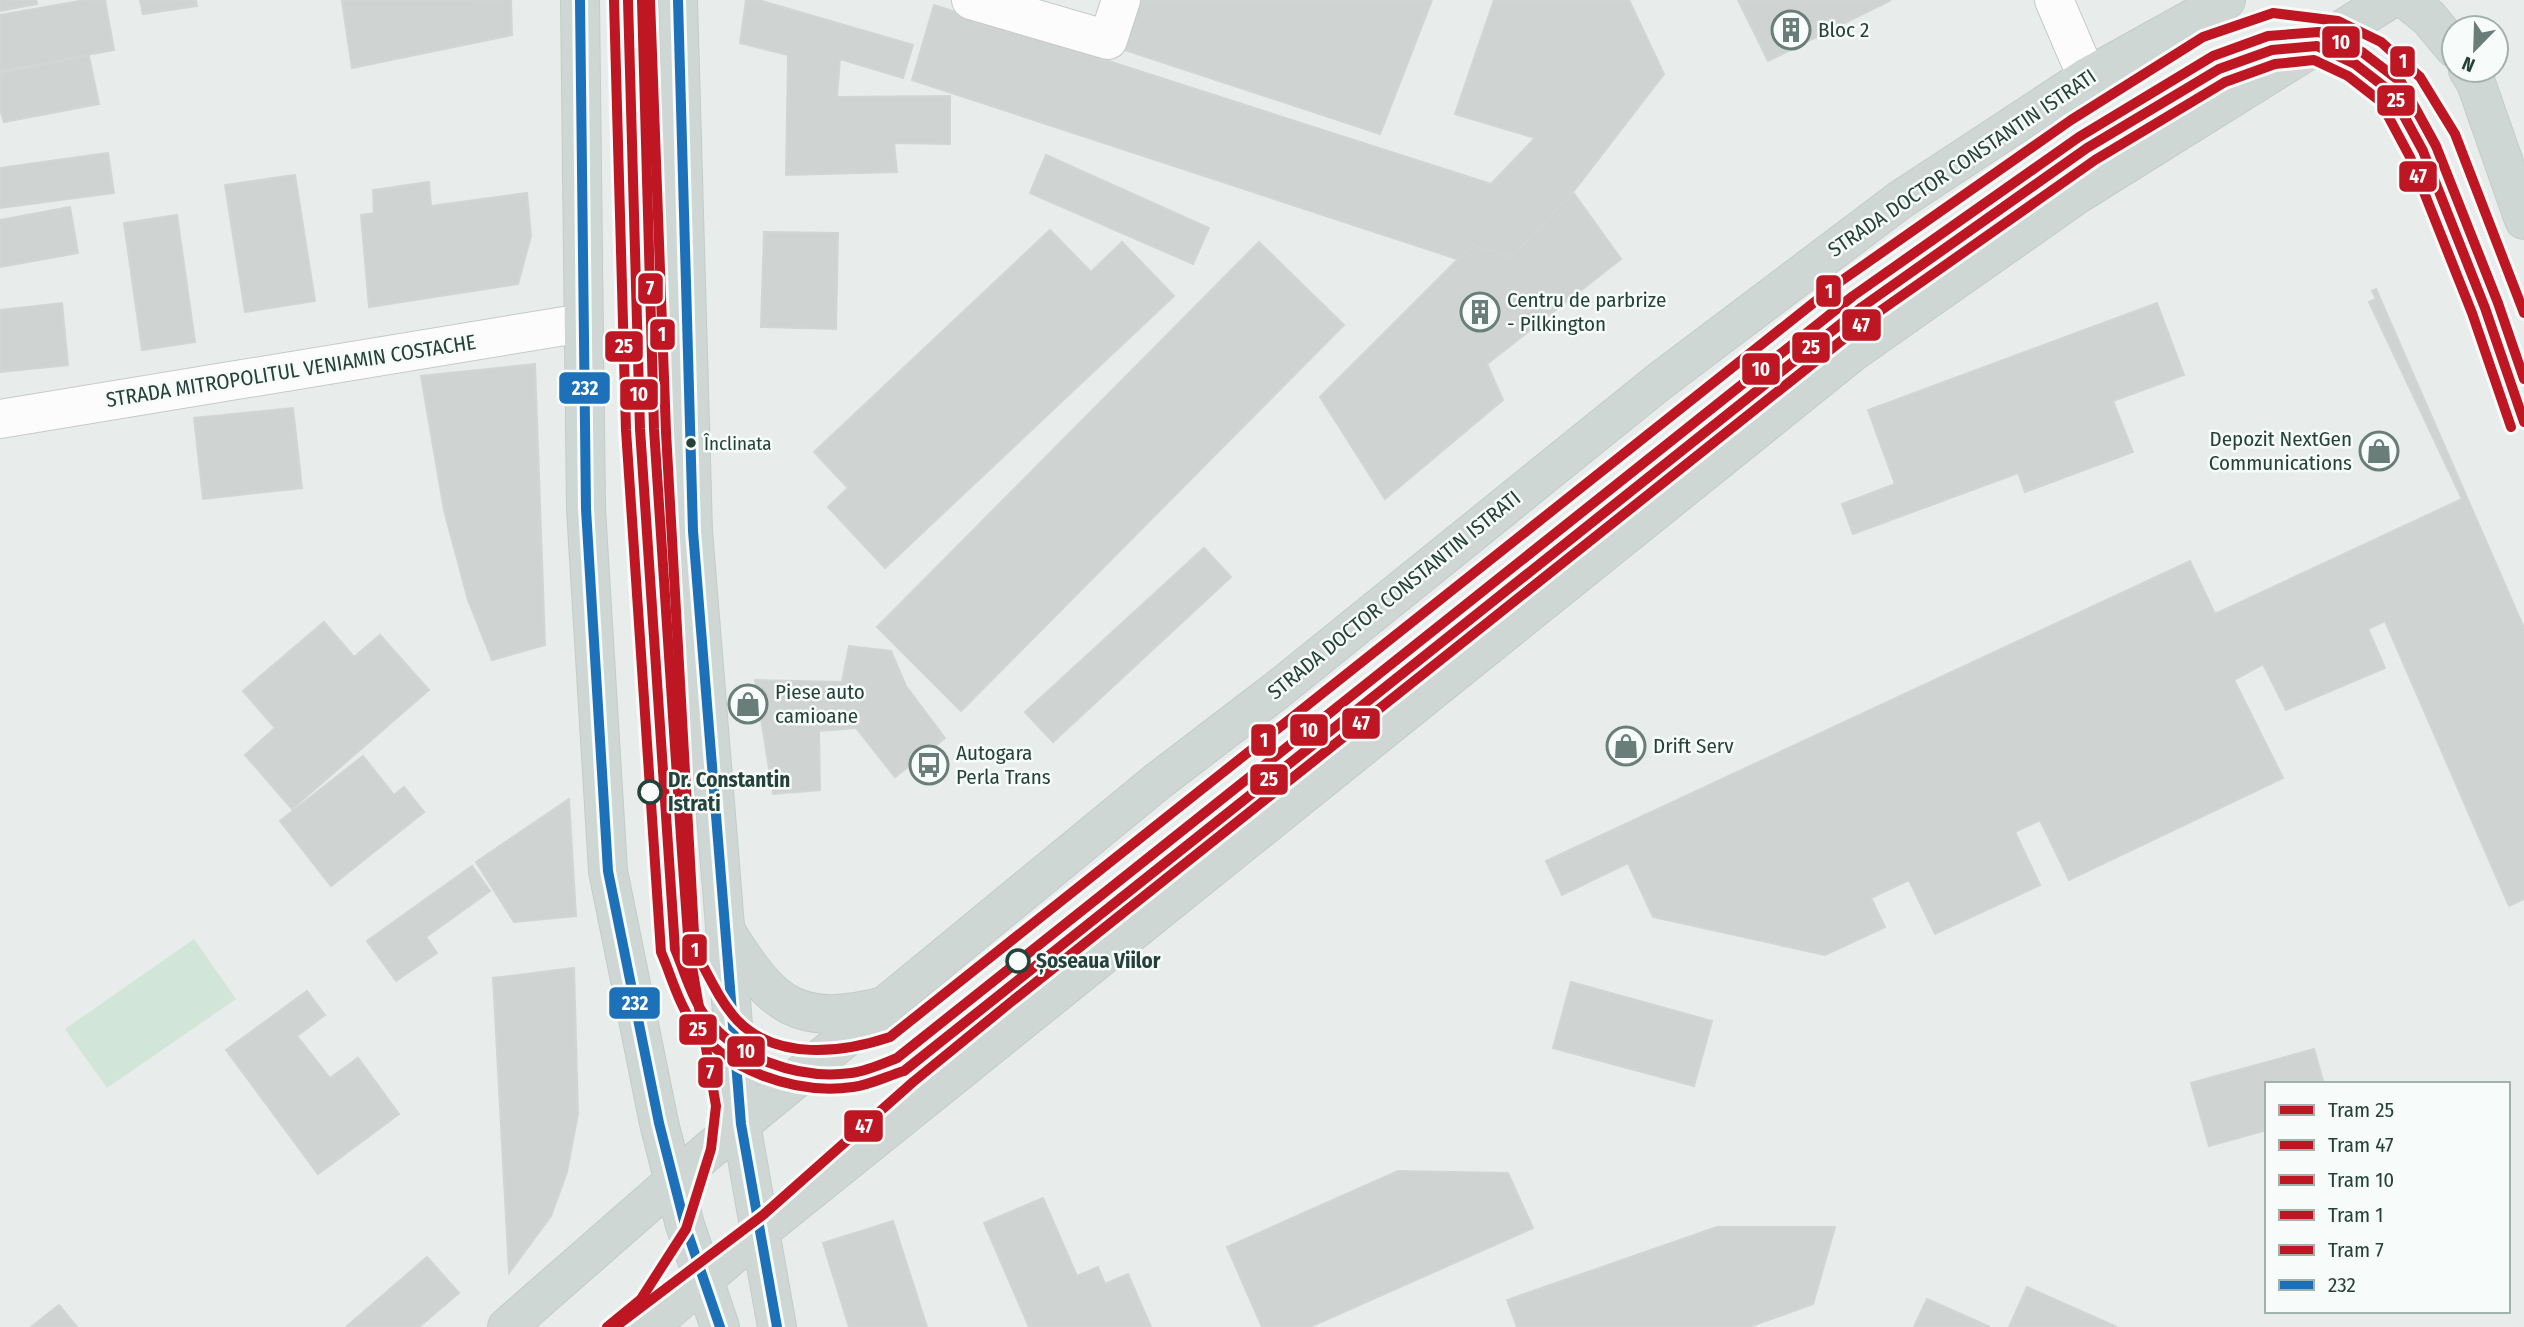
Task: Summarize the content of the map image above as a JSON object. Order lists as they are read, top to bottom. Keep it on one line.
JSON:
{"streets":{"main road":["STRADA DOCTOR CONSTANTIN ISTRATI"],"street":["STRADA MITROPOLITUL VENIAMIN COSTACHE"]},"places":{"building":["Bloc 2","Centru de parbrize - Pilkington"],"other":["Înclinata","Dr. Constantin Istrati","Șoseaua Viilor"],"shop":["Depozit NextGen Communications","Piese auto camioane","Drift Serv"],"bus stop":["Autogara Perla Trans"]},"lines":["tram line 25","tram line 10","tram line 1","tram line 7","transit line 232","tram line 47"],"legend":["Tram 25","Tram 47","Tram 10","Tram 1","Tram 7","232"],"north":"bottom left"}
